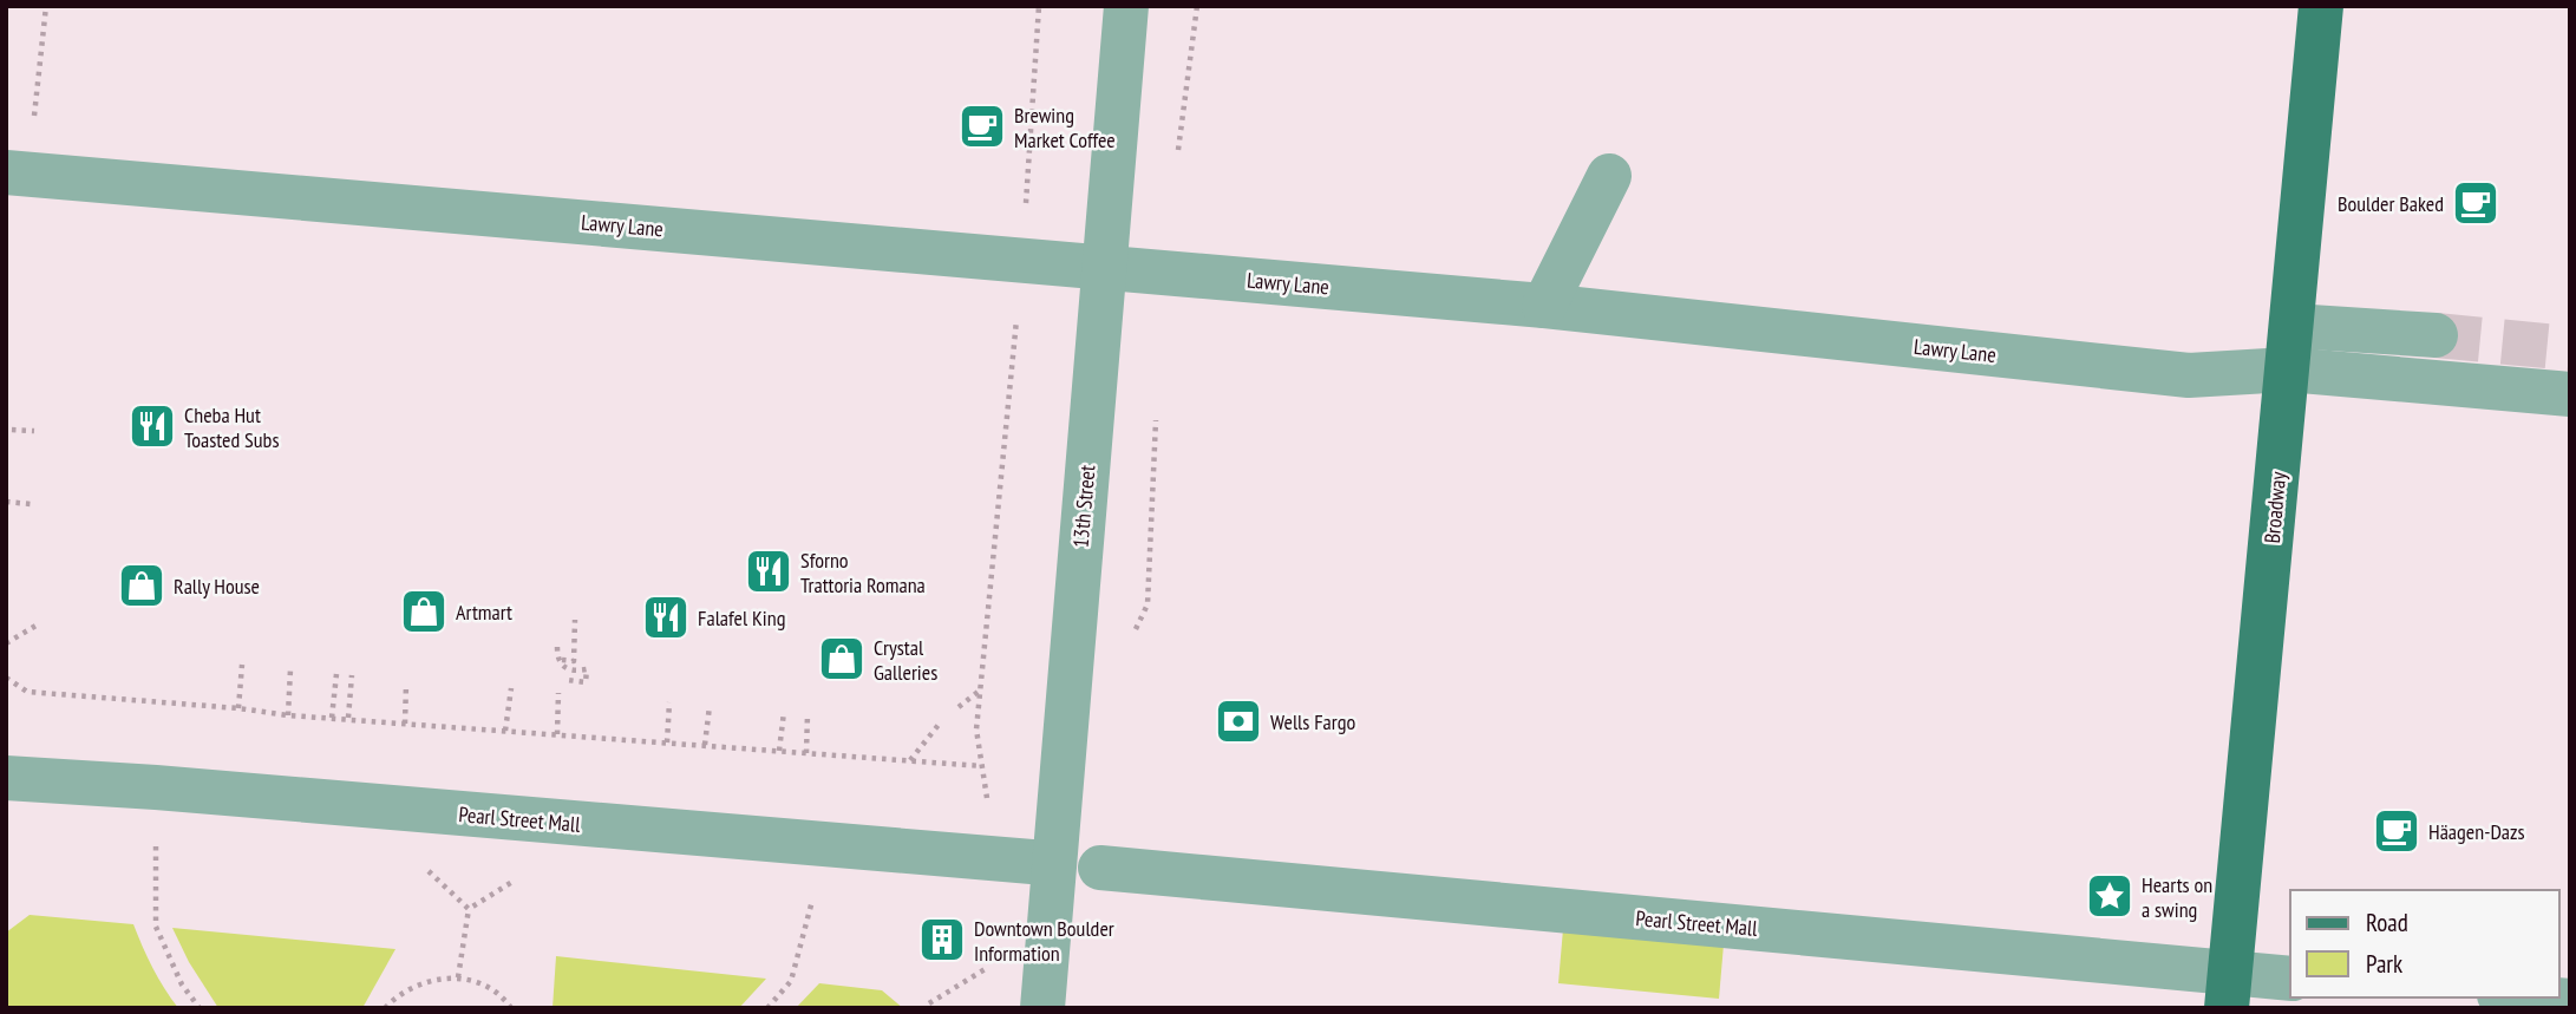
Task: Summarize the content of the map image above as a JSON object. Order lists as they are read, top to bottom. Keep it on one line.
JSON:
{"streets":{"main road":["Broadway"],"street":["Lawry Lane","13th Street","Pearl Street Mall"]},"crossings":[["Lawry Lane","13th Street"],["Lawry Lane","Broadway"],["Broadway","Pearl Street Mall"]],"places":{"cafe":["Brewing Market Coffee","Boulder Baked","Häagen-Dazs"],"restaurant":["Cheba Hut Toasted Subs","Sforno Trattoria Romana","Falafel King"],"shop":["Rally House","Artmart","Crystal Galleries"],"bank":["Wells Fargo"],"place":["Hearts on a swing"],"building":["Downtown Boulder Information"]},"legend":["Road","Park"]}
